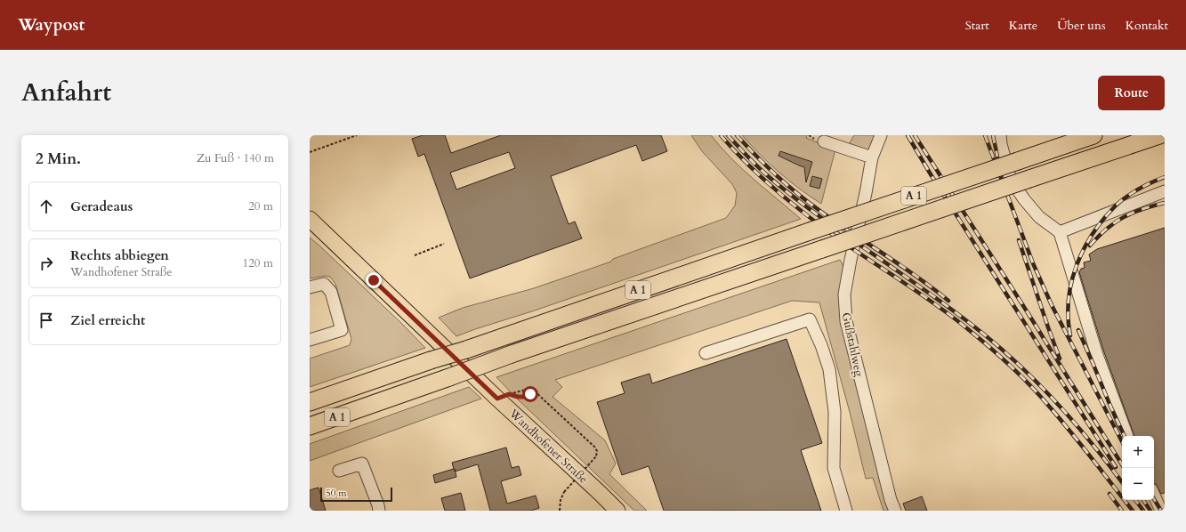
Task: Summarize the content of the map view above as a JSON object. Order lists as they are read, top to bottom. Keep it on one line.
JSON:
{"streets":{"highway":["A 1"],"main road":["Wandhofener Straße"],"street":["Gußstahlweg"]},"scale_bar":"50 m","page":{"header":"Waypost","nav":["Start","Karte","Über uns","Kontakt"],"title":"Anfahrt","buttons":"Route","heading":["2 Min.","Zu Fuß · 140 m"],"list":[["Geradeaus","20 m"],["Rechts abbiegen","Wandhofener Straße","120 m"],"Ziel erreicht"],"map_buttons":["+","−"],"scale":"50 m"}}
